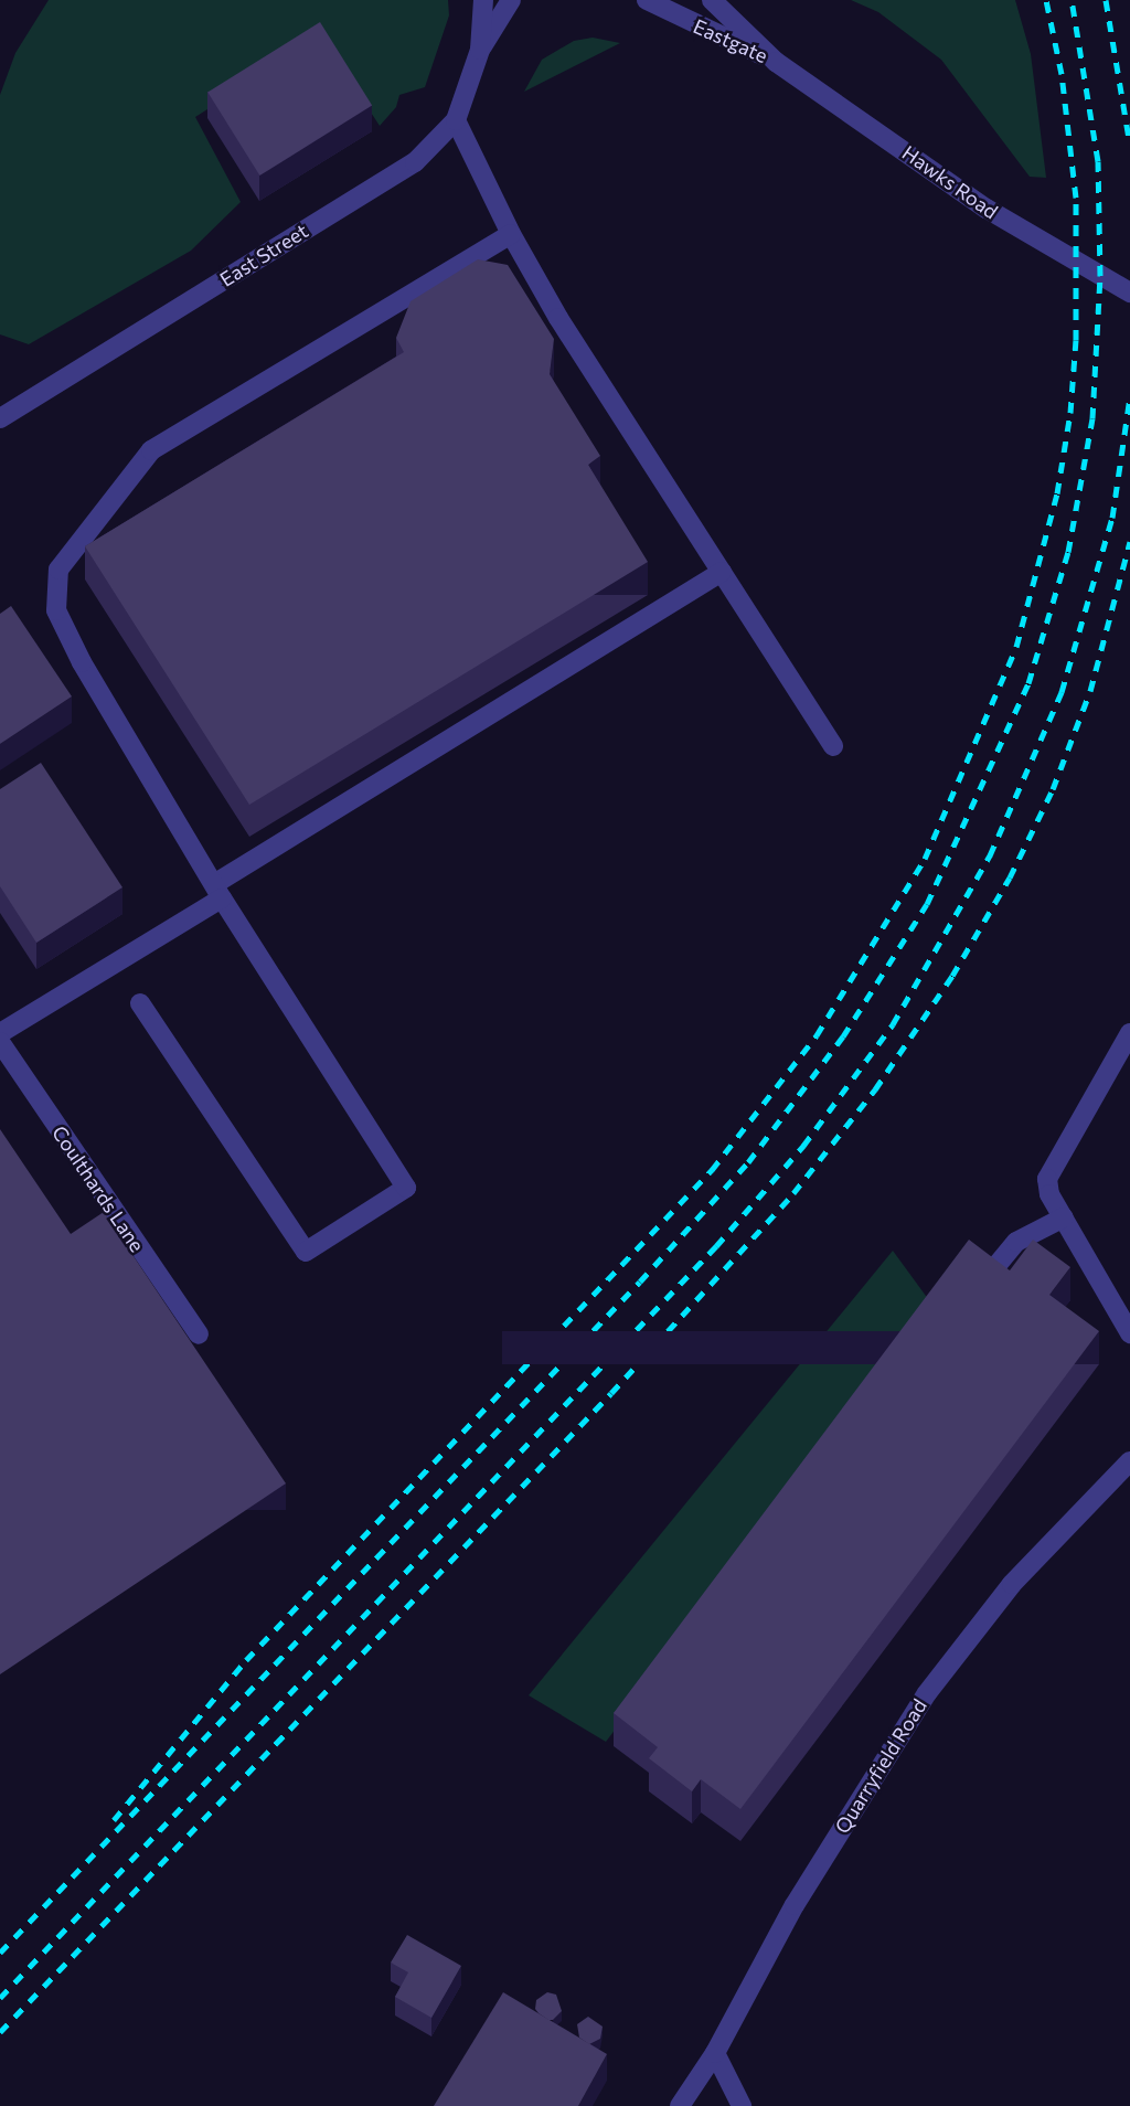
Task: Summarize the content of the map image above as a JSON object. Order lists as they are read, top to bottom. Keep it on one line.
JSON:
{"streets":{"street":["Eastgate","Hawks Road","East Street","Coulthards Lane","Quarryfield Road"]},"crossings":[["Eastgate","Hawks Road"]]}
